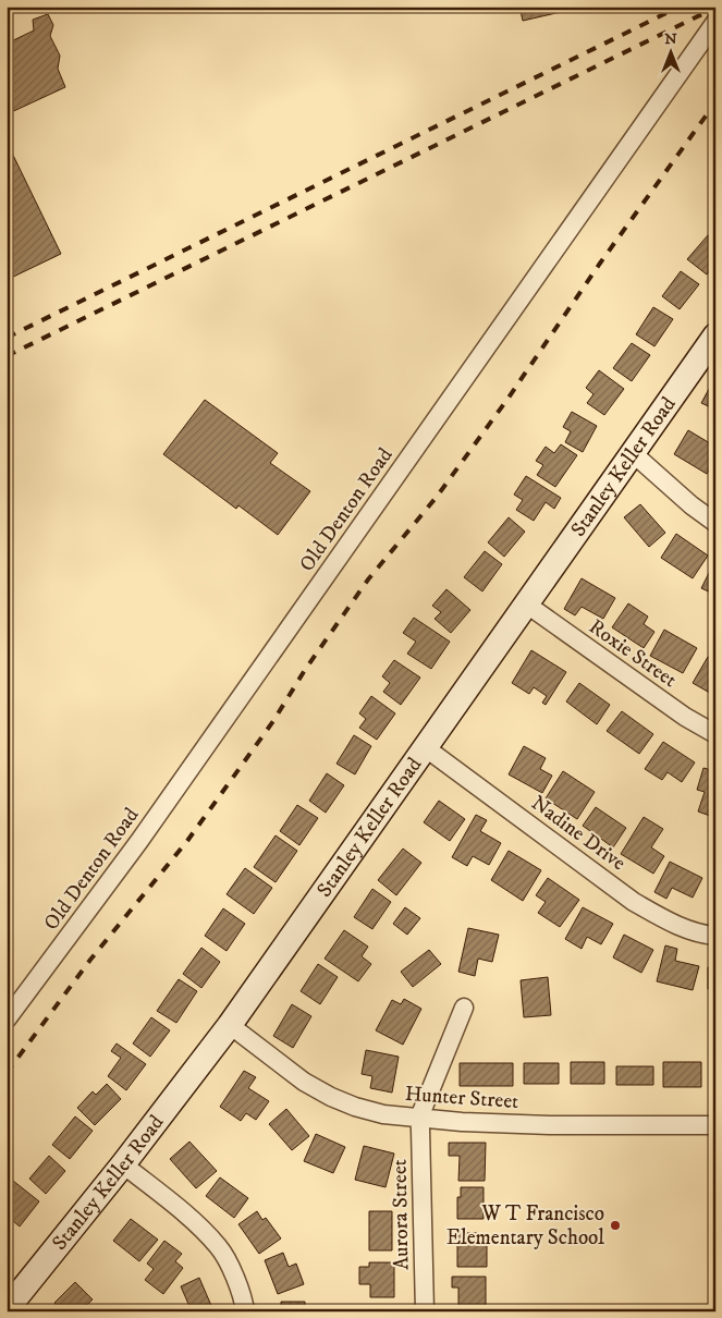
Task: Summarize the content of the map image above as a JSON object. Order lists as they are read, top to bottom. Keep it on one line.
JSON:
{"streets":{"street":["Stanley Keller Road","Old Denton Road","Roxie Street","Nadine Drive","Hunter Street","Aurora Street"]},"crossings":[["Stanley Keller Road","Roxie Street"],["Stanley Keller Road","Nadine Drive"],["Stanley Keller Road","Hunter Street"],["Hunter Street","Aurora Street"]],"places":["W T Francisco Elementary School"],"north":"top"}
